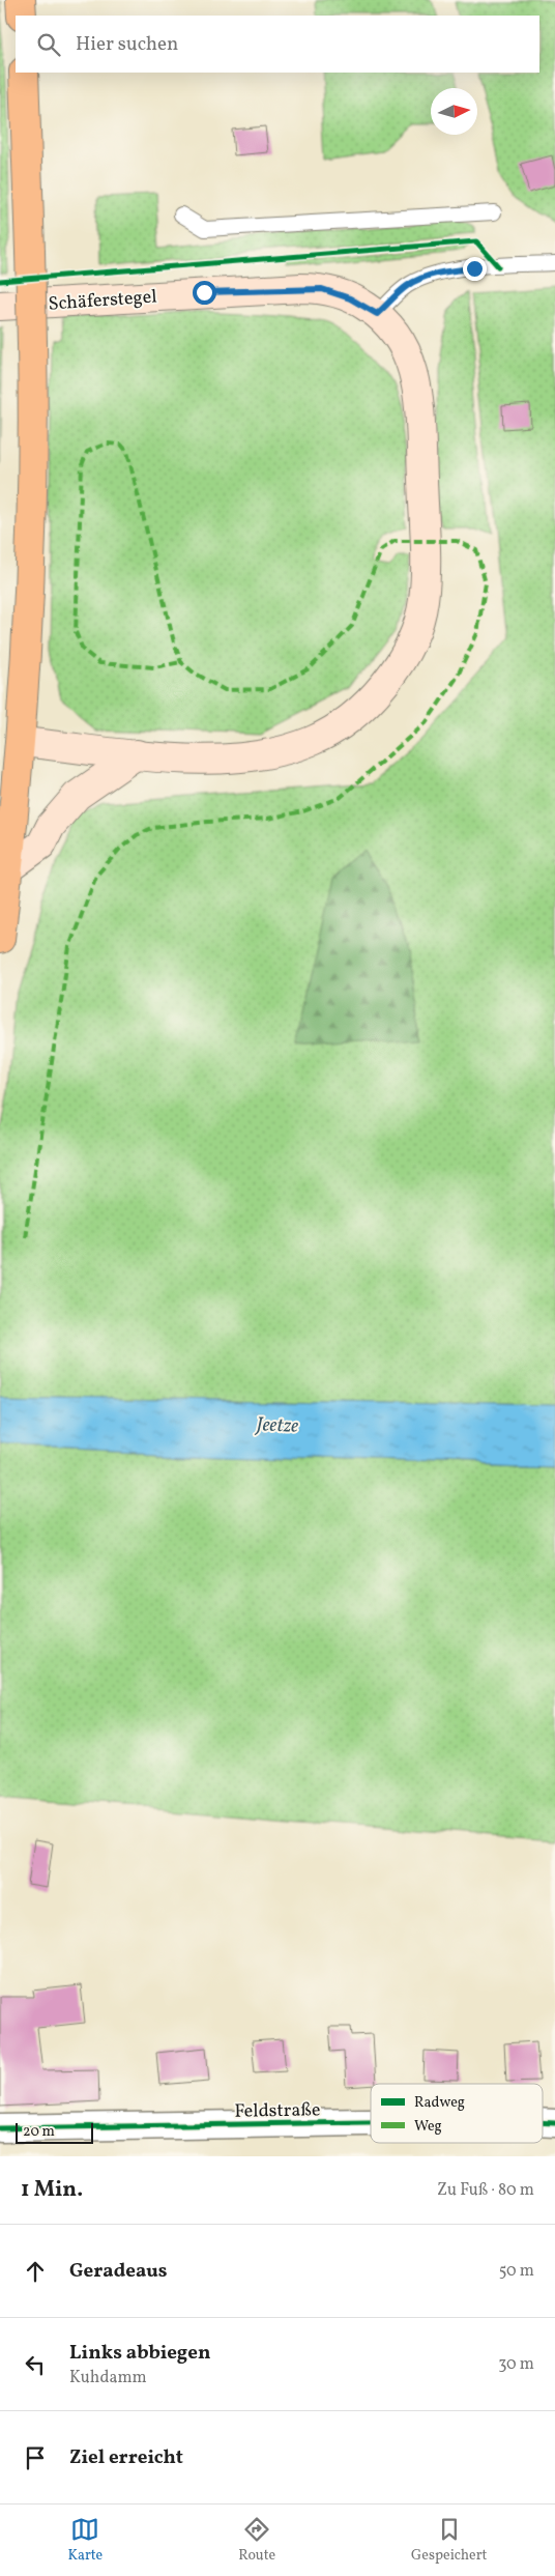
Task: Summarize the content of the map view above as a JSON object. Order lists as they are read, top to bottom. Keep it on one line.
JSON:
{"streets":{"main road":["Schäferstegel"],"street":["Feldstraße"]},"water":["Jeetze"],"legend":["Radweg","Weg"],"scale_bar":"20 m","north":"right","page":{"search":"Hier suchen","scale":"20 m","heading":["1 Min.","Zu Fuß · 80 m"],"list":[["Geradeaus","50 m"],["Links abbiegen","Kuhdamm","30 m"],"Ziel erreicht"],"nav":["Karte","Route","Gespeichert"]}}
